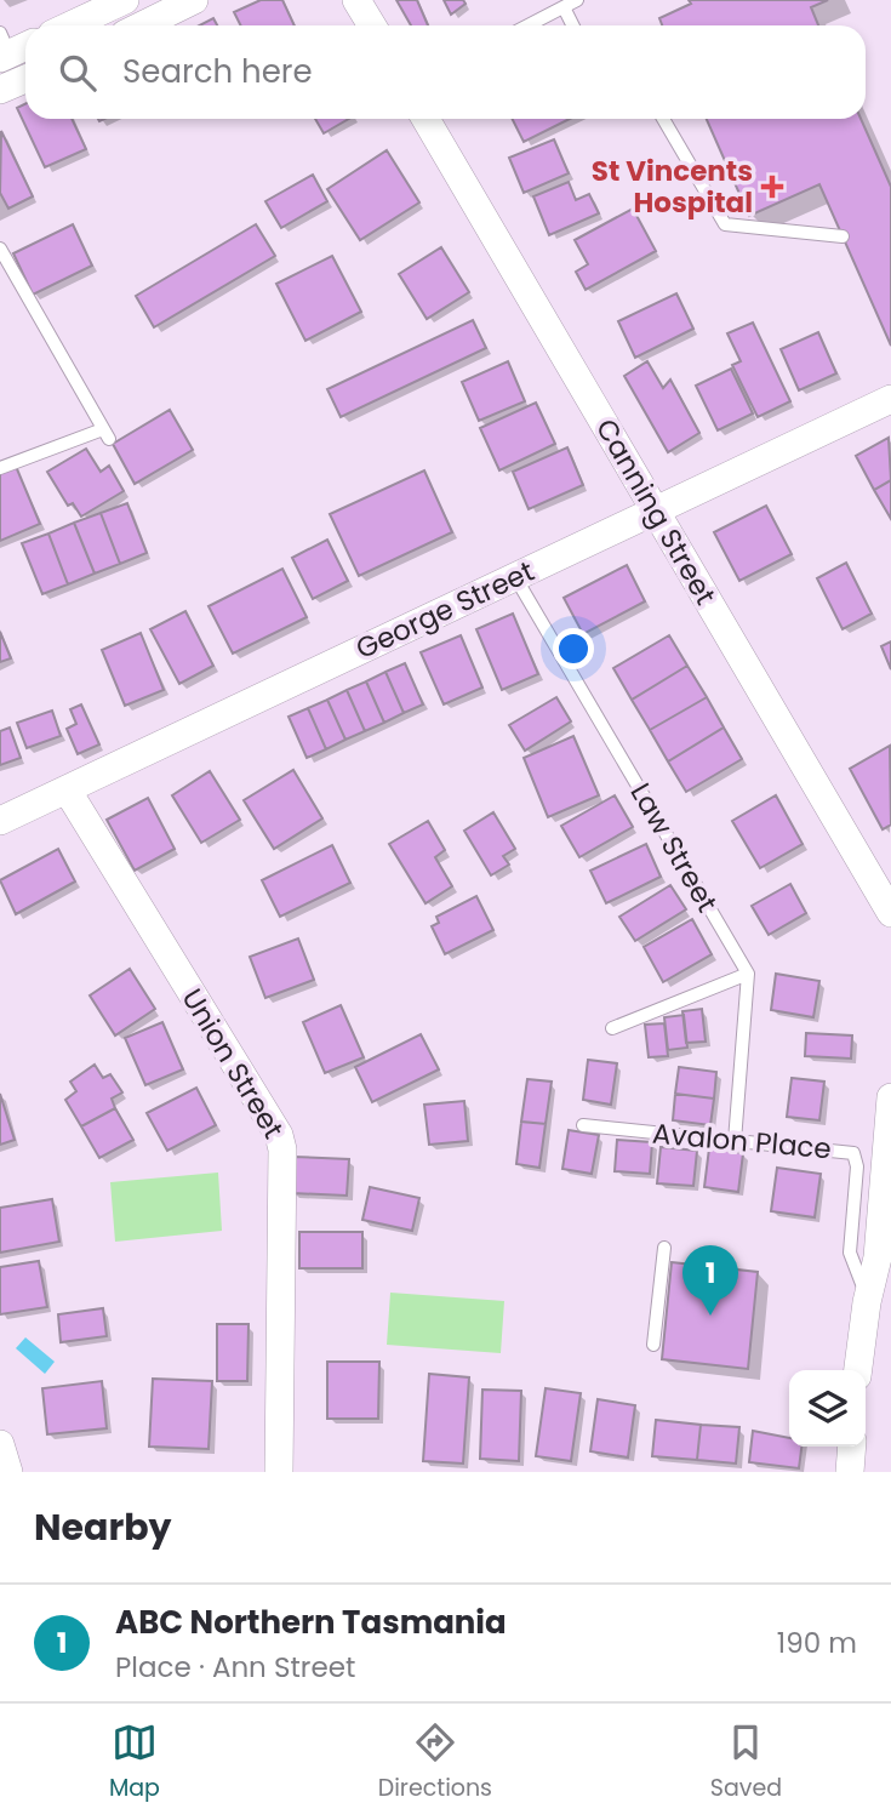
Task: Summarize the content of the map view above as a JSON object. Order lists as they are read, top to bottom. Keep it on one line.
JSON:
{"streets":{"street":["Canning Street","George Street","Union Street"],"lane":["Law Street","Avalon Place"]},"crossings":[["Canning Street","George Street"],["George Street","Law Street"],["George Street","Union Street"]],"places":{"health":["St Vincents Hospital"]},"page":{"search":"Search here","pins":"1","heading":"Nearby","list":[{"mark":"1","name":"ABC Northern Tasmania","note":"Place · Ann Street","value":"190 m"}],"nav":["Map","Directions","Saved"]}}
